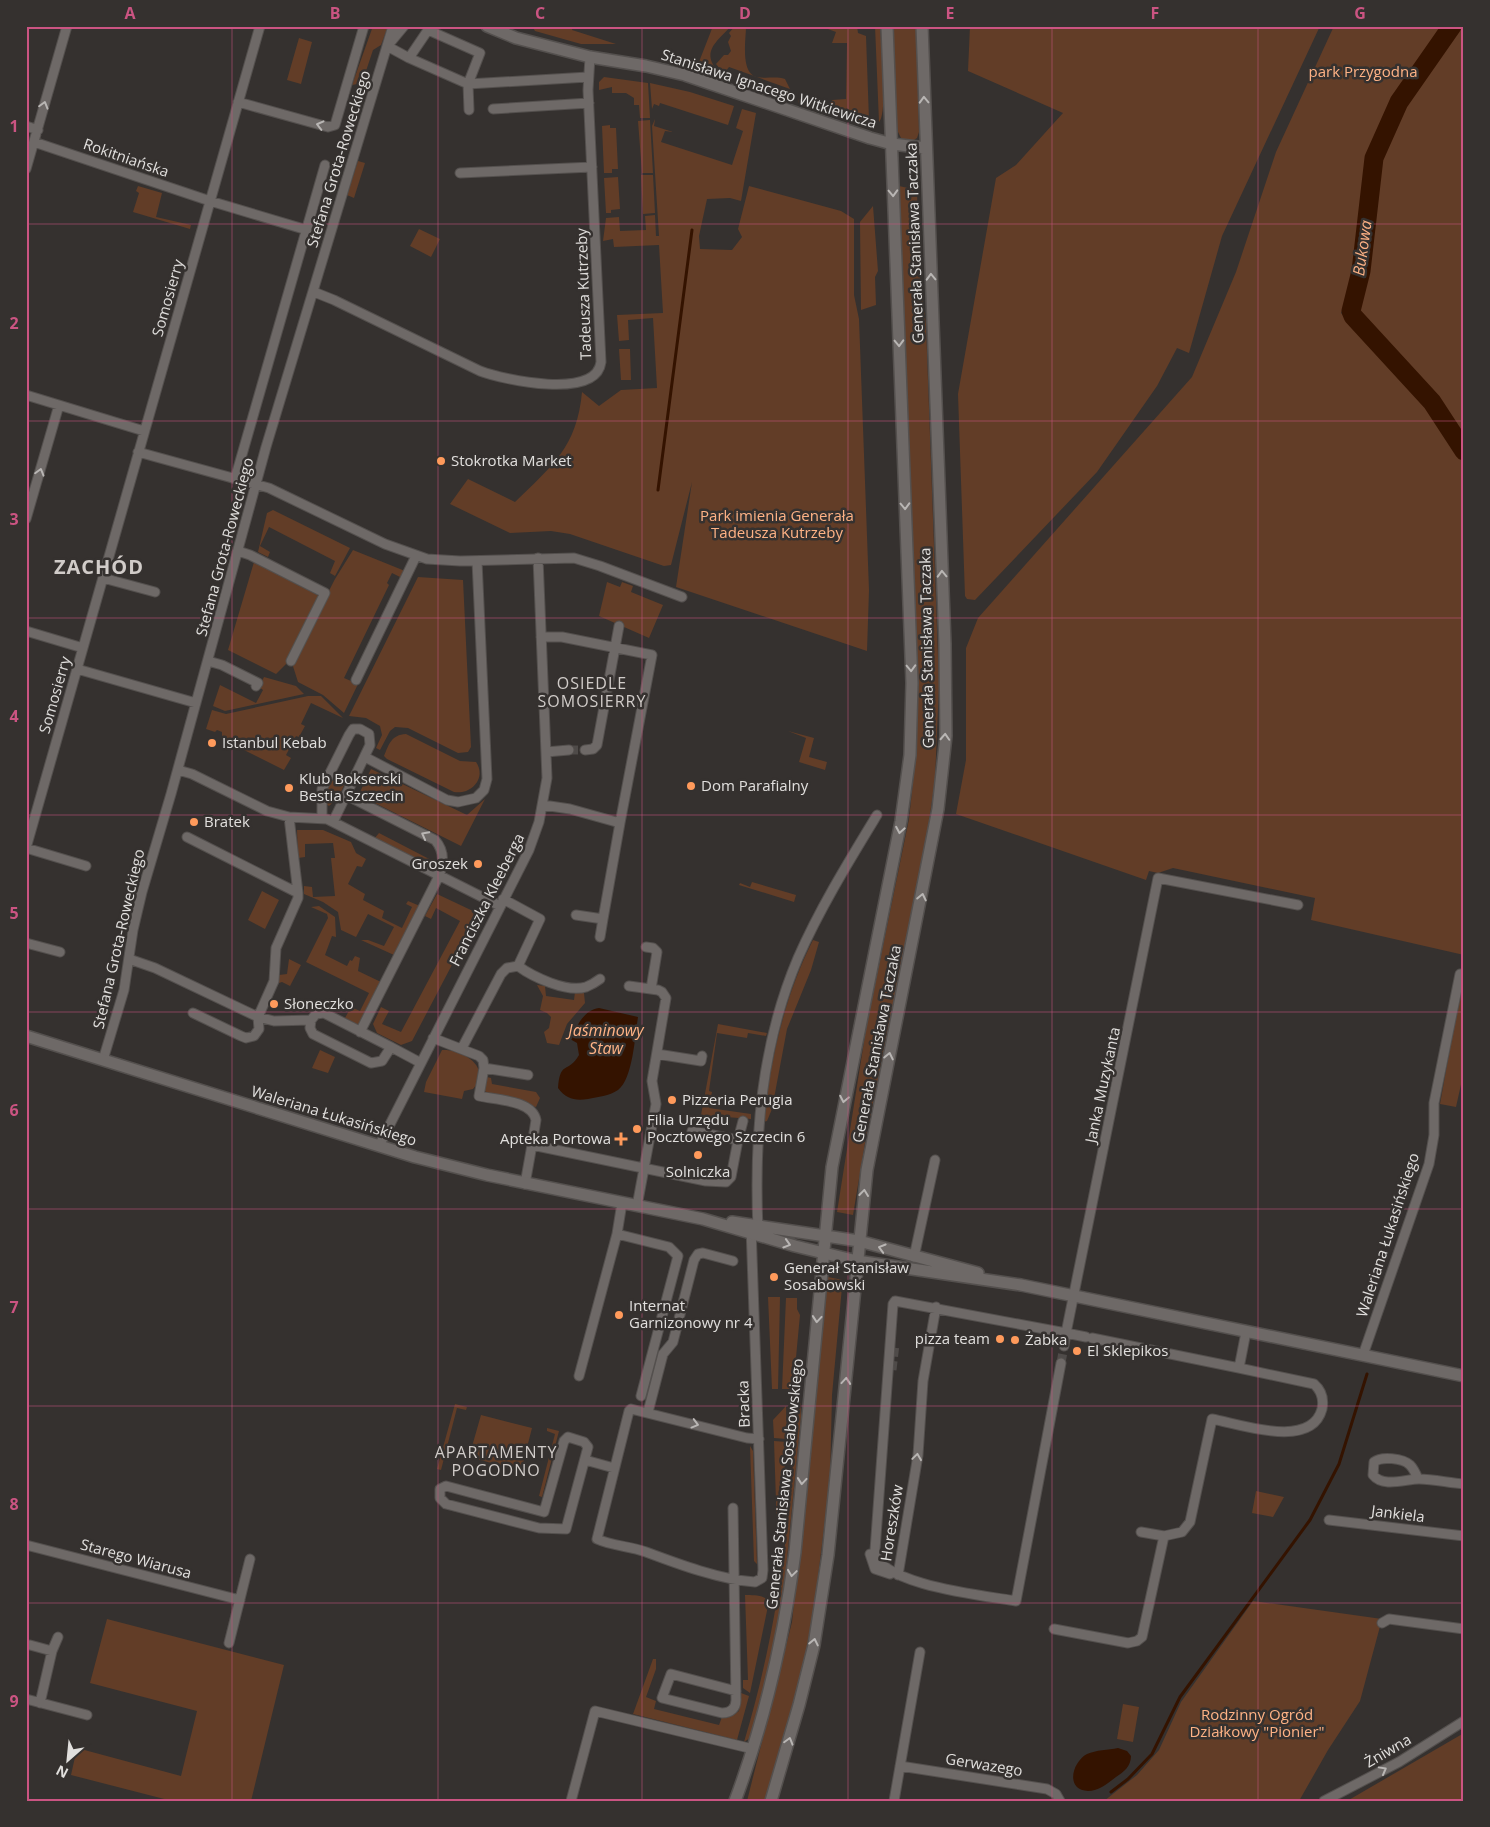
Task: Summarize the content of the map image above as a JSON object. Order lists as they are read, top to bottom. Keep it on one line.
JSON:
{"streets":{"main road":["Stanisława Ignacego Witkiewicza","Generała Stanisława Taczaka","Waleriana Łukasińskiego","Generała Stanisława Sosabowskiego"],"street":["Rokitniańska","Stefana Grota-Roweckiego","Tadeusza Kutrzeby","Somosierry","Franciszka Kleeberga","Janka Muzykanta","Bracka","Jankiela","Horeszków","Starego Wiarusa","Żniwna","Gerwazego"]},"crossings":[["Stanisława Ignacego Witkiewicza","Generała Stanisława Taczaka"],["Stanisława Ignacego Witkiewicza","Tadeusza Kutrzeby"],["Rokitniańska","Stefana Grota-Roweckiego"],["Rokitniańska","Somosierry"],["Stefana Grota-Roweckiego","Tadeusza Kutrzeby"],["Stefana Grota-Roweckiego","Somosierry"],["Stefana Grota-Roweckiego","Waleriana Łukasińskiego"],["Generała Stanisława Taczaka","Waleriana Łukasińskiego"],["Generała Stanisława Taczaka","Generała Stanisława Sosabowskiego"],["Franciszka Kleeberga","Waleriana Łukasińskiego"],["Janka Muzykanta","Waleriana Łukasińskiego"],["Waleriana Łukasińskiego","Bracka"],["Waleriana Łukasińskiego","Generała Stanisława Sosabowskiego"]],"one_way":["Żniwna"],"districts":["ZACHÓD","OSIEDLE SOMOSIERRY","APARTAMENTY POGODNO"],"water":["Bukowa","Jaśminowy Staw"],"parks":["park Przygodna","Park imienia Generała Tadeusza Kutrzeby","Rodzinny Ogród Działkowy \"Pionier\""],"places":{"other":["Stokrotka Market","Istanbul Kebab","Dom Parafialny","Klub Bokserski Bestia Szczecin","Bratek","Groszek","Słoneczko","Pizzeria Perugia","Filia Urzędu Pocztowego Szczecin 6","Solniczka","Generał Stanisław Sosabowski","Internat Garnizonowy nr 4","pizza team","Żabka","El Sklepikos"],"health":["Apteka Portowa"]},"north":"bottom left","grid":{"columns":["A","B","C","D","E","F","G"],"rows":["1","2","3","4","5","6","7","8","9"]}}
